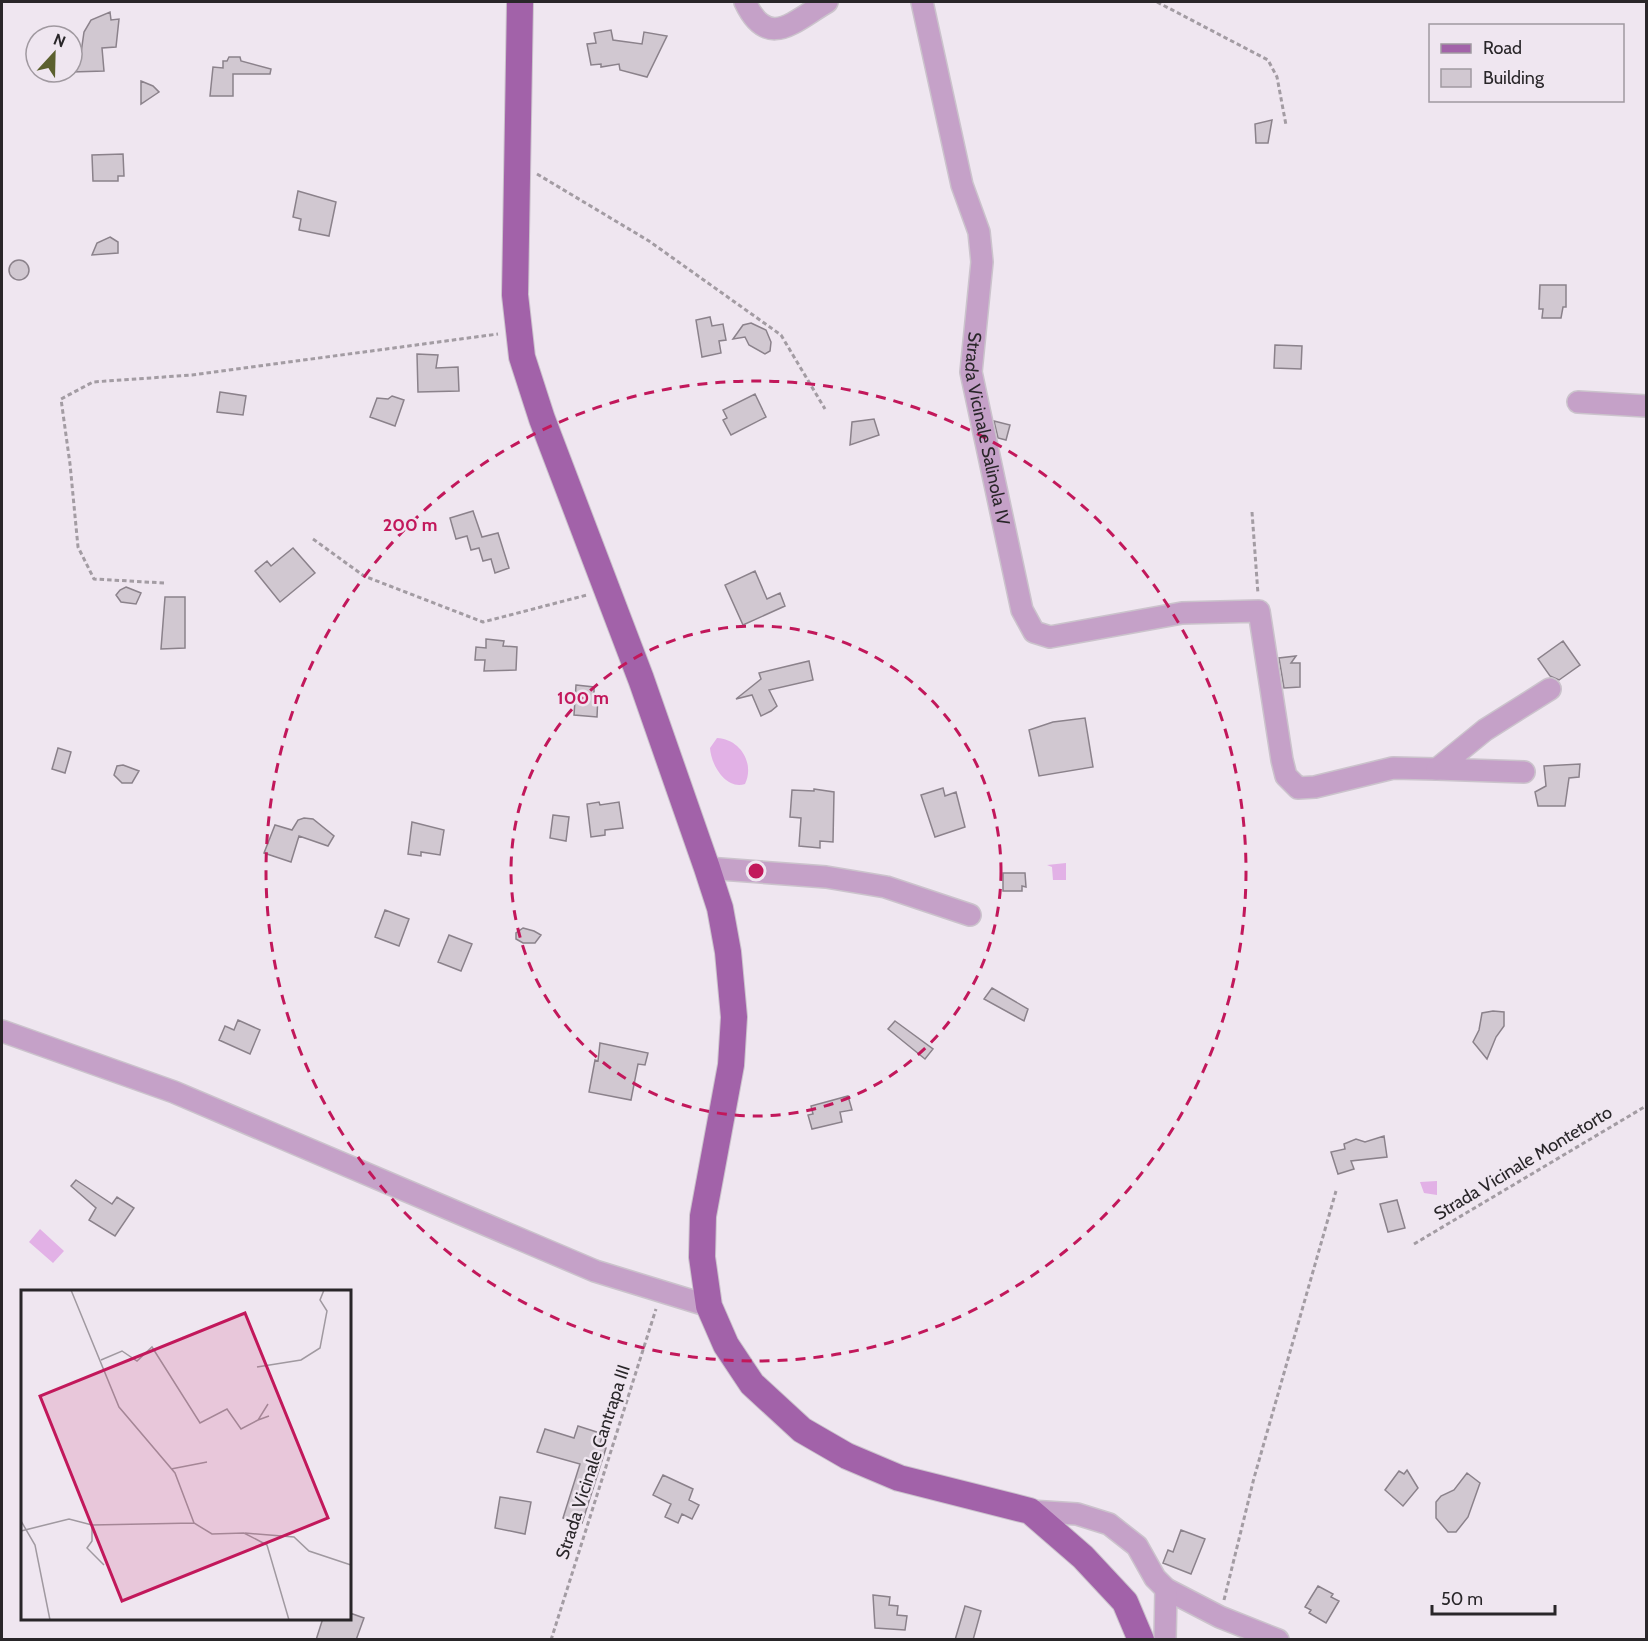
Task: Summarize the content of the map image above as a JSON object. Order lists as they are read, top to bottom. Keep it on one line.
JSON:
{"streets":{"street":["Strada Vicinale Salinola IV"],"path":["Strada Vicinale Montetorto","Strada Vicinale Cantrapa III"]},"legend":["Road","Building"],"scale_bar":"50 m","north":"top","rings":["200 m","100 m"]}
